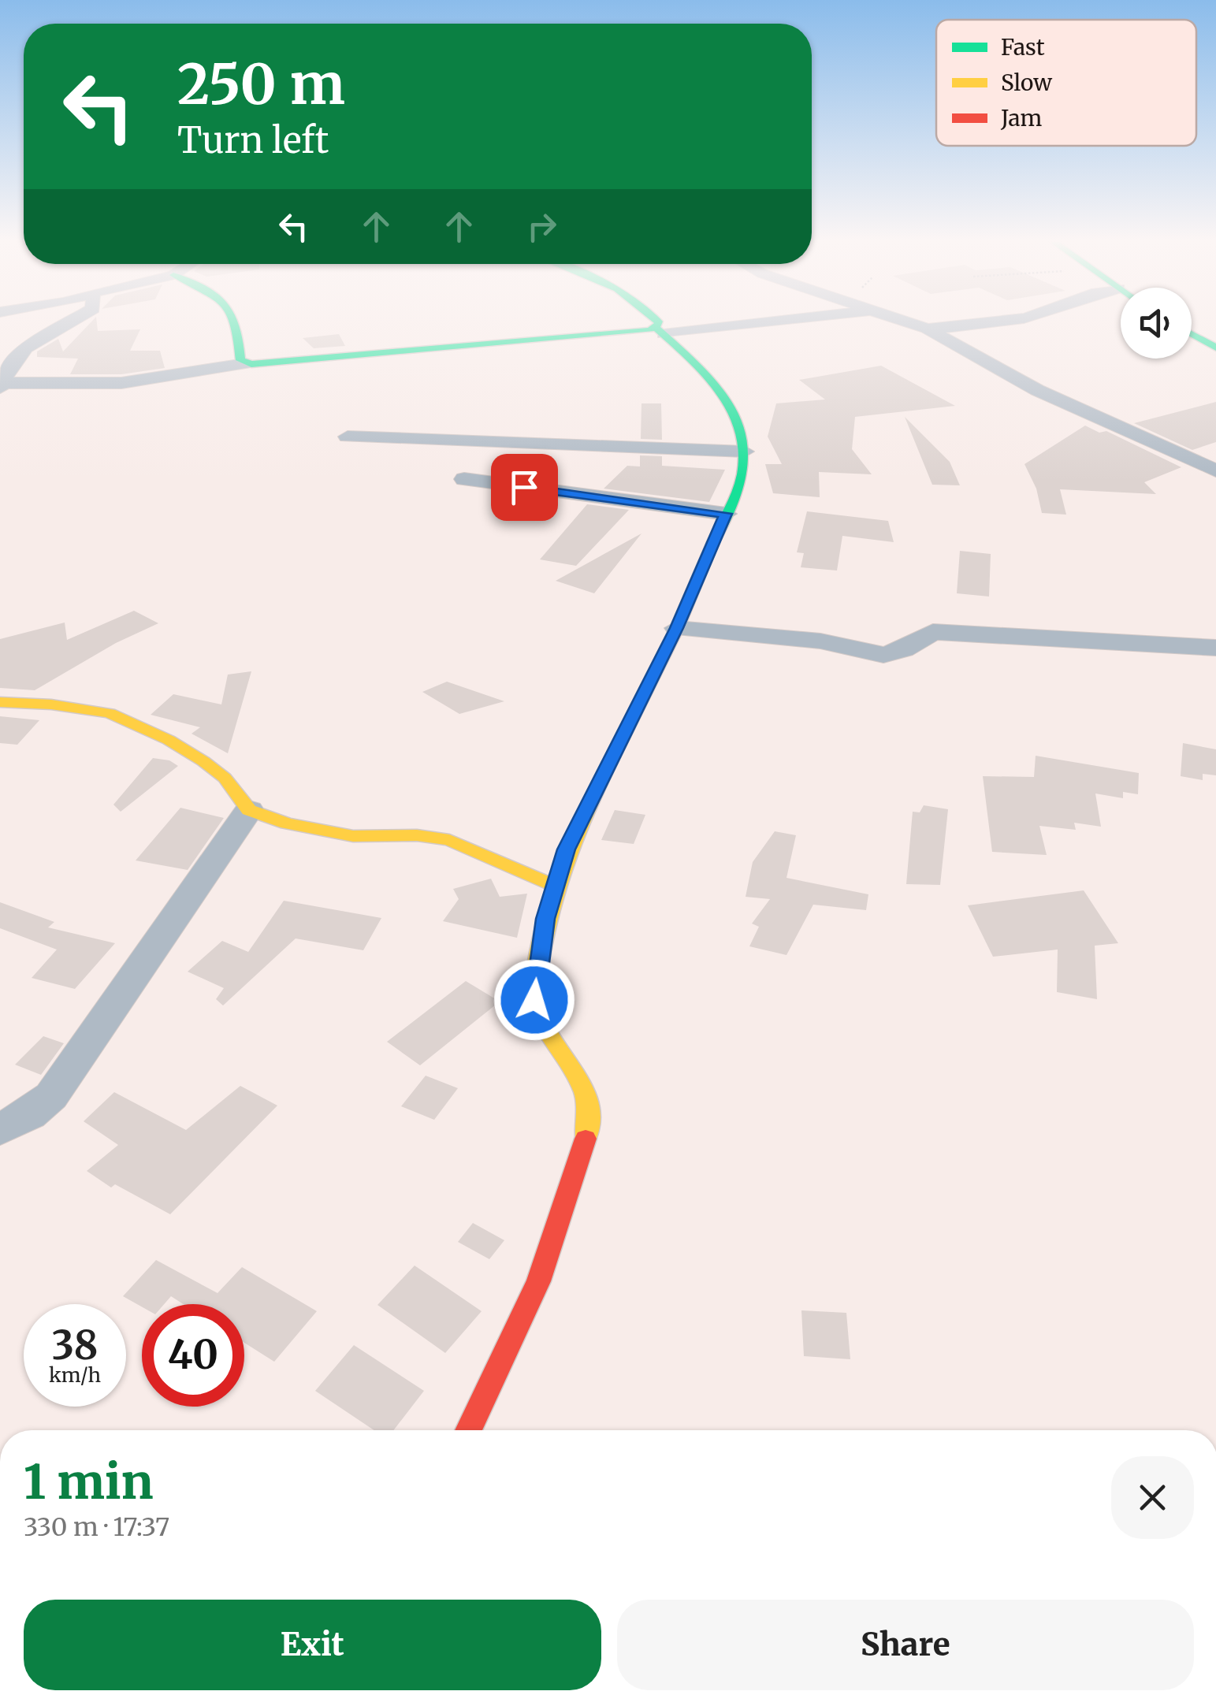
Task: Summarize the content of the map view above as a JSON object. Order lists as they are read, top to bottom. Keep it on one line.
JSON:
{"legend":["Fast","Slow","Jam"],"page":{"turn":["250 m","Turn left"],"speed":"38 km/h","limit":"40","heading":["1 min","330 m · 17:37"],"buttons":["Exit","Share"]}}
